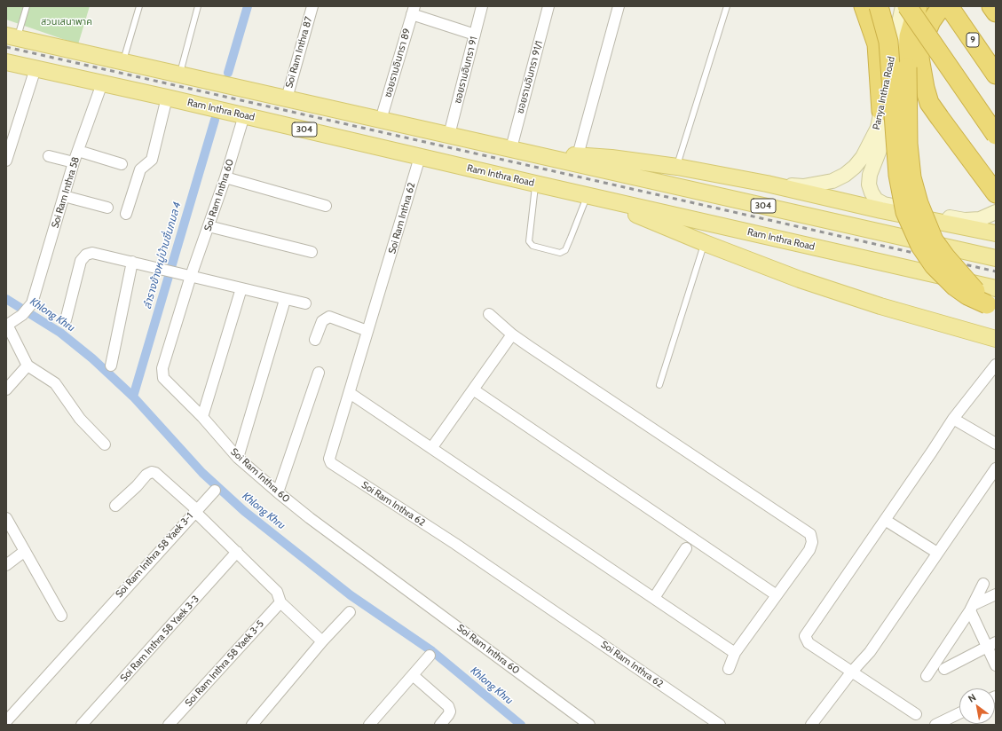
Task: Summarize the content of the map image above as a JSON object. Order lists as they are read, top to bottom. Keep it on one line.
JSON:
{"streets":{"highway":["9"],"main road":["Panya Inthra Road","Ram Inthra Road","304"],"street":["Soi Ram Inthra 87","ซอยรามอินทรา 89","ซอยรามอินทรา 91","ซอยรามอินทรา 91/1","Soi Ram Inthra 58","Soi Ram Inthra 60","Soi Ram Inthra 62","Soi Ram Inthra 58 Yaek 3-1","Soi Ram Inthra 58 Yaek 3-3","Soi Ram Inthra 58 Yaek 3-5"]},"crossings":[["Soi Ram Inthra 87","304"],["ซอยรามอินทรา 89","304"],["ซอยรามอินทรา 91","304"],["ซอยรามอินทรา 91/1","304"],["Ram Inthra Road","Soi Ram Inthra 58"],["Ram Inthra Road","Soi Ram Inthra 60"],["Ram Inthra Road","Soi Ram Inthra 62"],["Soi Ram Inthra 58 Yaek 3-1","Soi Ram Inthra 58 Yaek 3-3"],["Soi Ram Inthra 58 Yaek 3-1","Soi Ram Inthra 58 Yaek 3-5"]],"water":["ลำรางข้างหมู่บ้านชื่นกมล 4","Khlong Khru"],"parks":["สวนเสนาพาค"],"north":"top left"}
